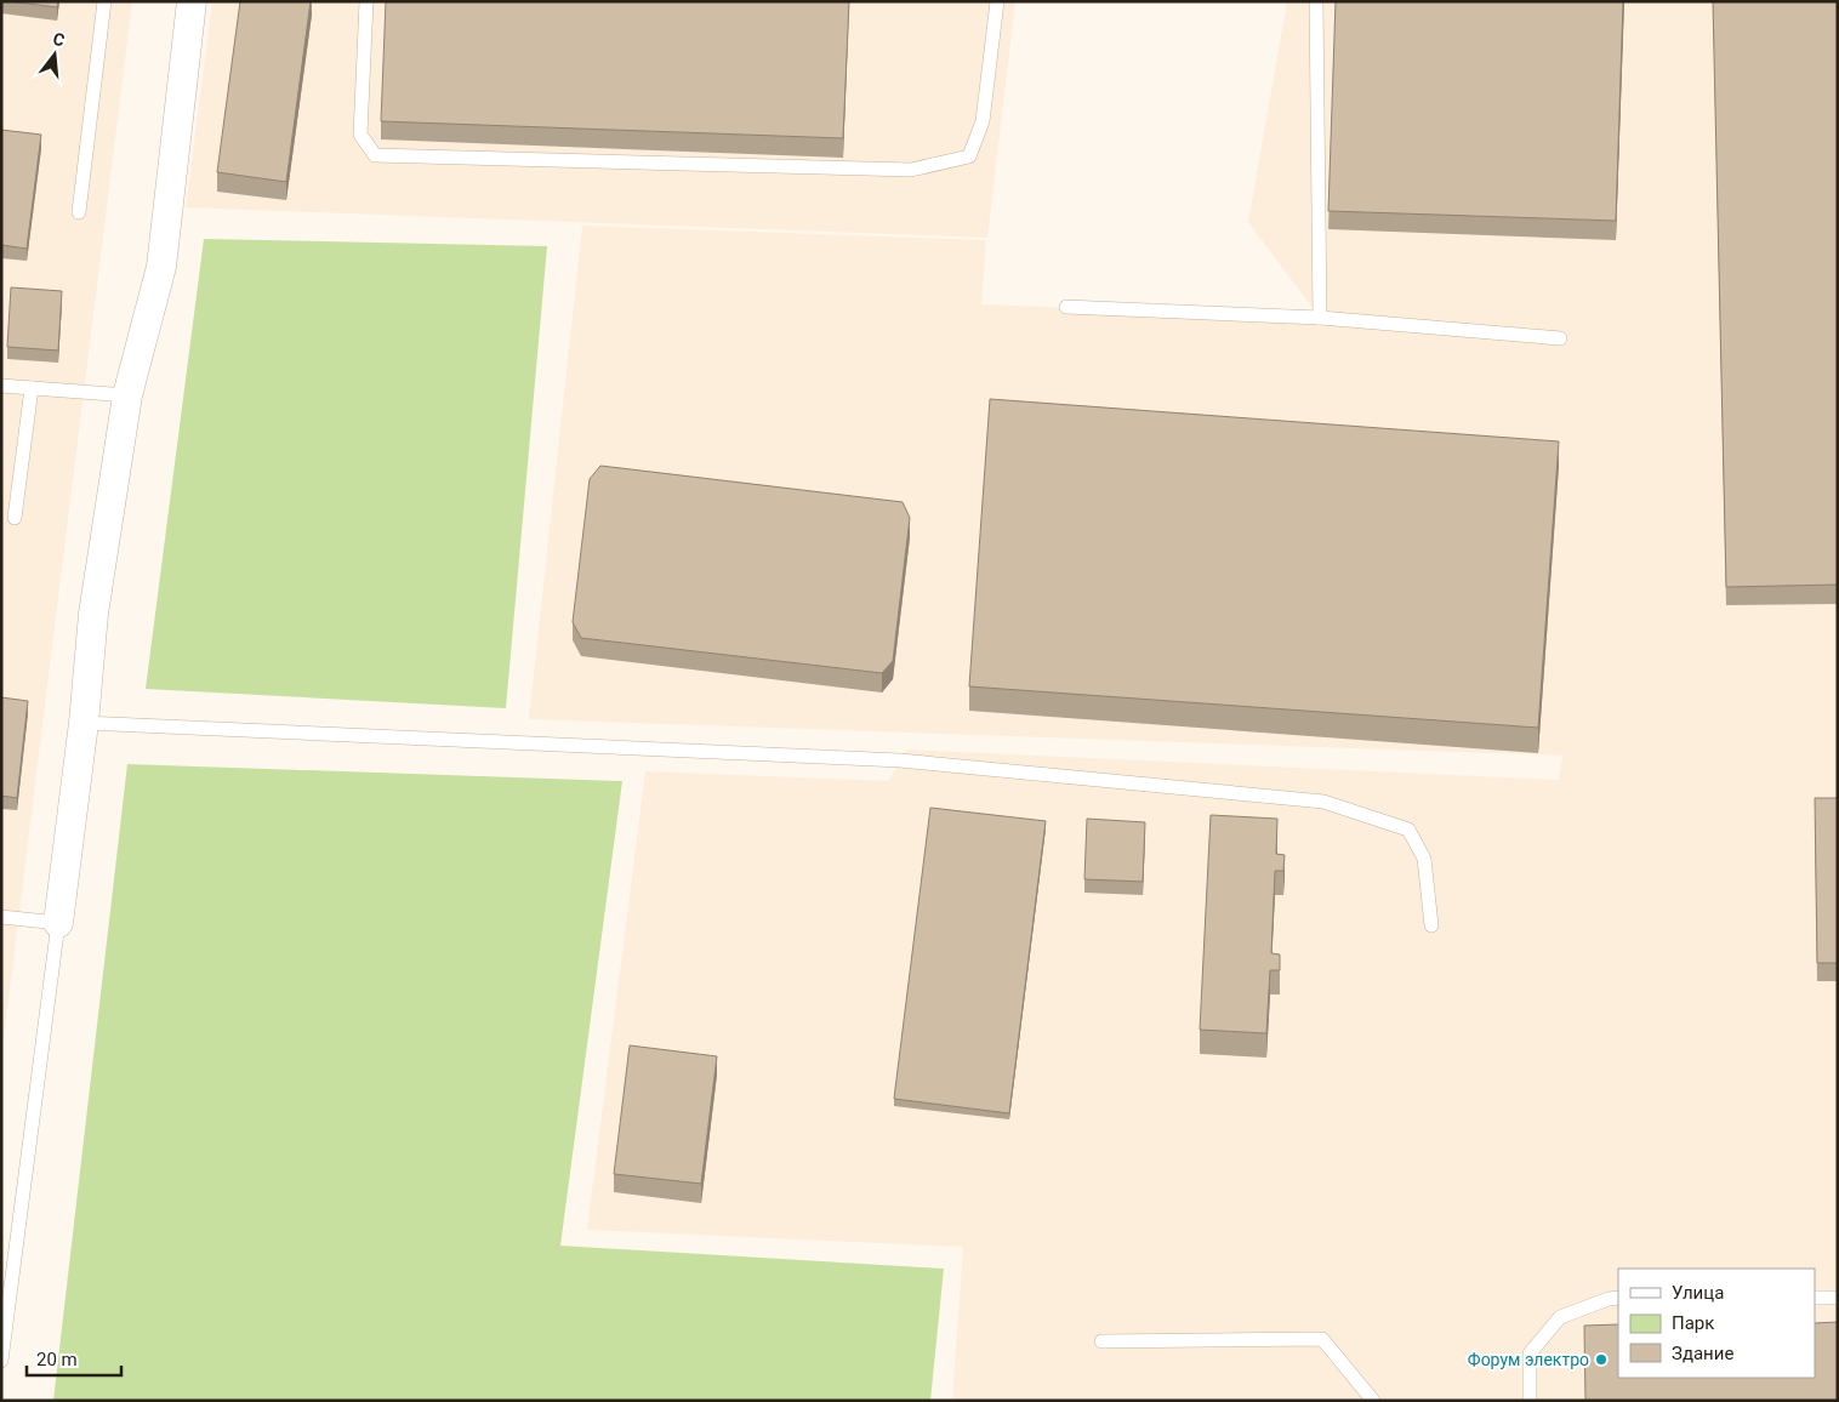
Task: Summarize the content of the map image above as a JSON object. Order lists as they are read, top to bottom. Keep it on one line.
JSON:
{"places":["Форум электро"],"legend":["Улица","Парк","Здание"],"scale_bar":"20 m","north":"top"}
